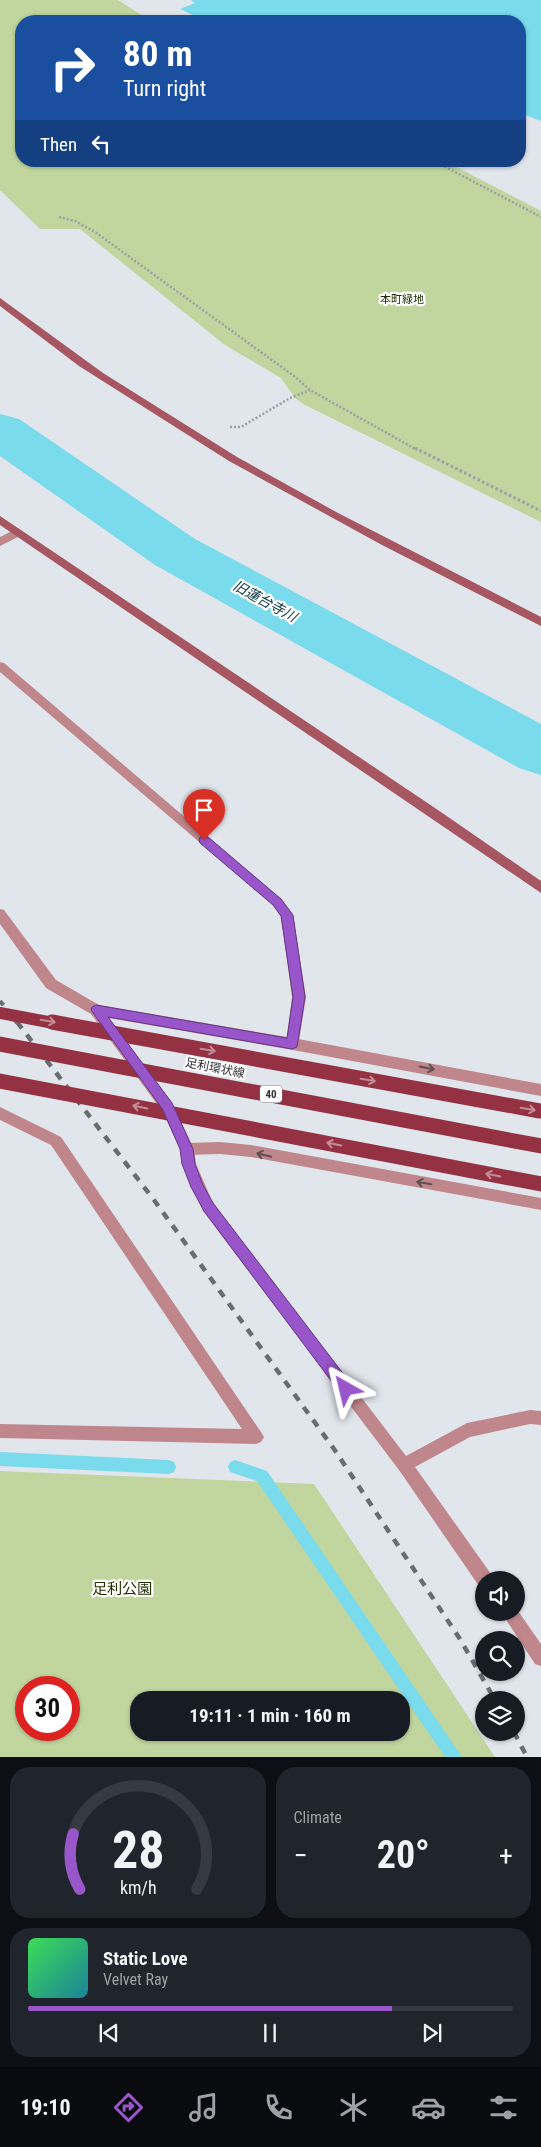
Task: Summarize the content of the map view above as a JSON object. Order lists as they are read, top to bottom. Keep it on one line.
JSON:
{"streets":{"main road":["足利環状線","40"]},"water":["旧蓮台寺川"],"parks":["本町緑地","足利公園"],"page":{"turn":["80 m","Turn right"],"then":"Then","limit":"30","trip":"19:11 · 1 min · 160 m","tile":"Climate","heat":["−","20°","+"],"song":["Static Love","Velvet Ray"],"tabs":"19:10","gauge":["28","km/h"]}}
